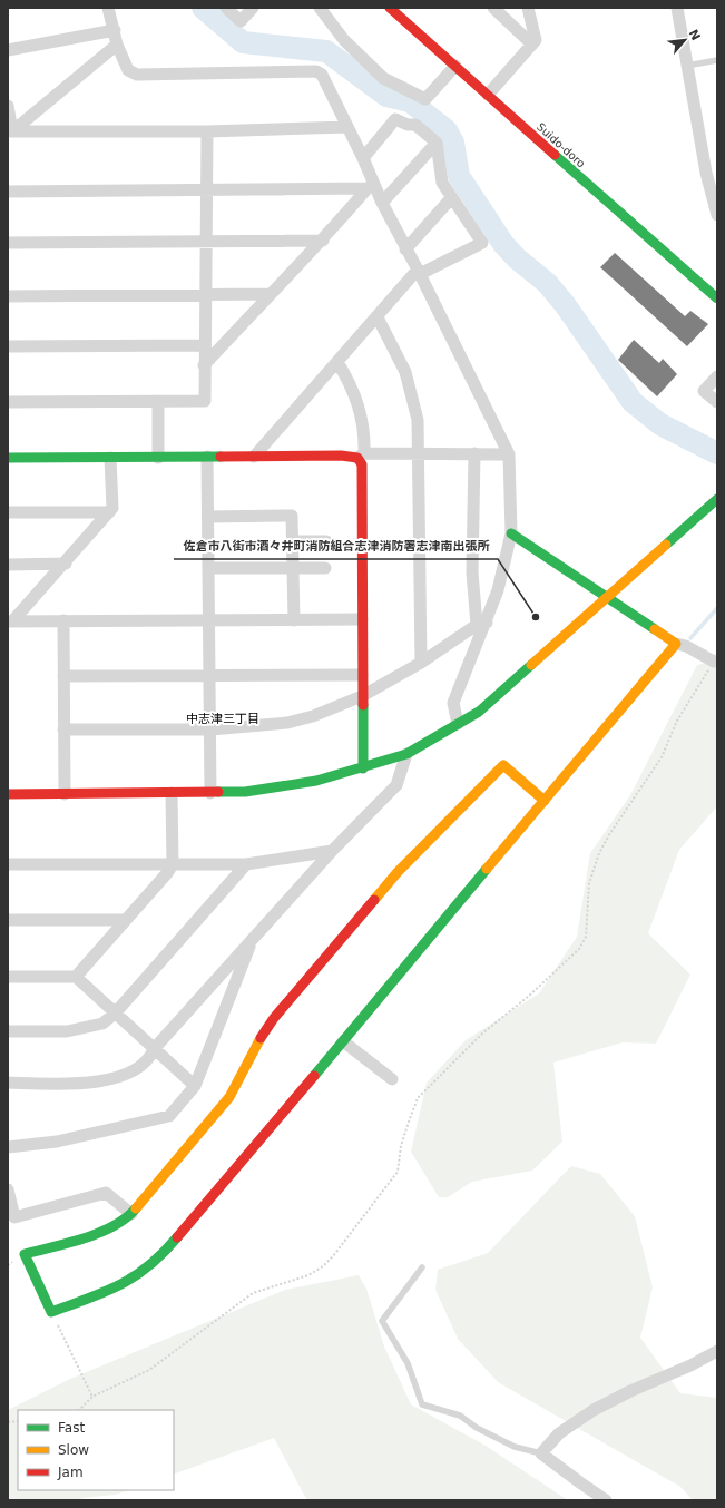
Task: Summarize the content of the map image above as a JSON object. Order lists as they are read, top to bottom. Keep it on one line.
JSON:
{"streets":{"street":["Suido-doro"]},"districts":["中志津三丁目"],"places":["佐倉市八街市酒々井町消防組合志津消防署志津南出張所"],"legend":["Fast","Slow","Jam"],"north":"top right"}
